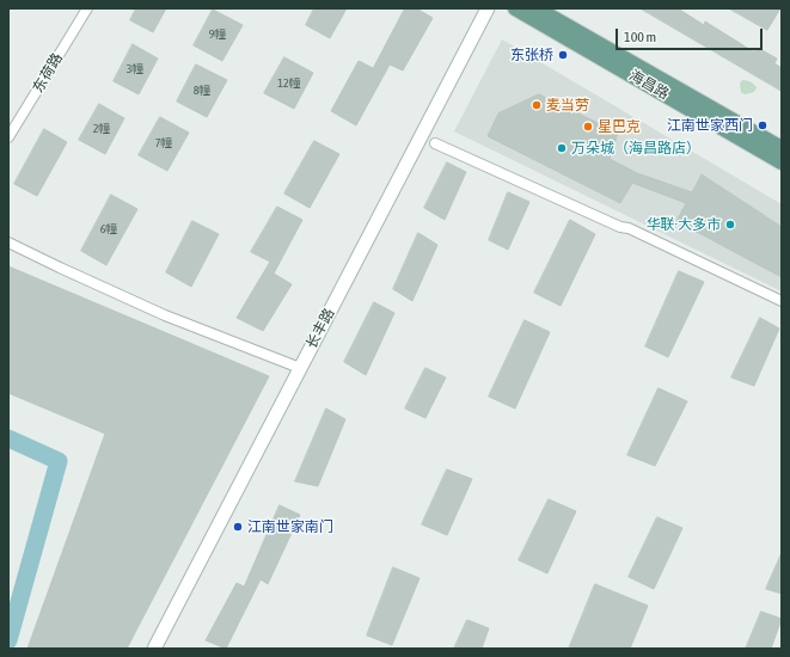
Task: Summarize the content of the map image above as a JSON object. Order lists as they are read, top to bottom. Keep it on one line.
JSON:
{"streets":{"main road":["海昌路"],"street":["东荷路","长丰路"]},"places":["东张桥","麦当劳","江南世家西门","星巴克","万朵城（海昌路店）","华联·大多市","江南世家南门"],"house_numbers":["9幢","3幢","12幢","8幢","2幢","7幢","6幢"],"scale_bar":"100 m"}
